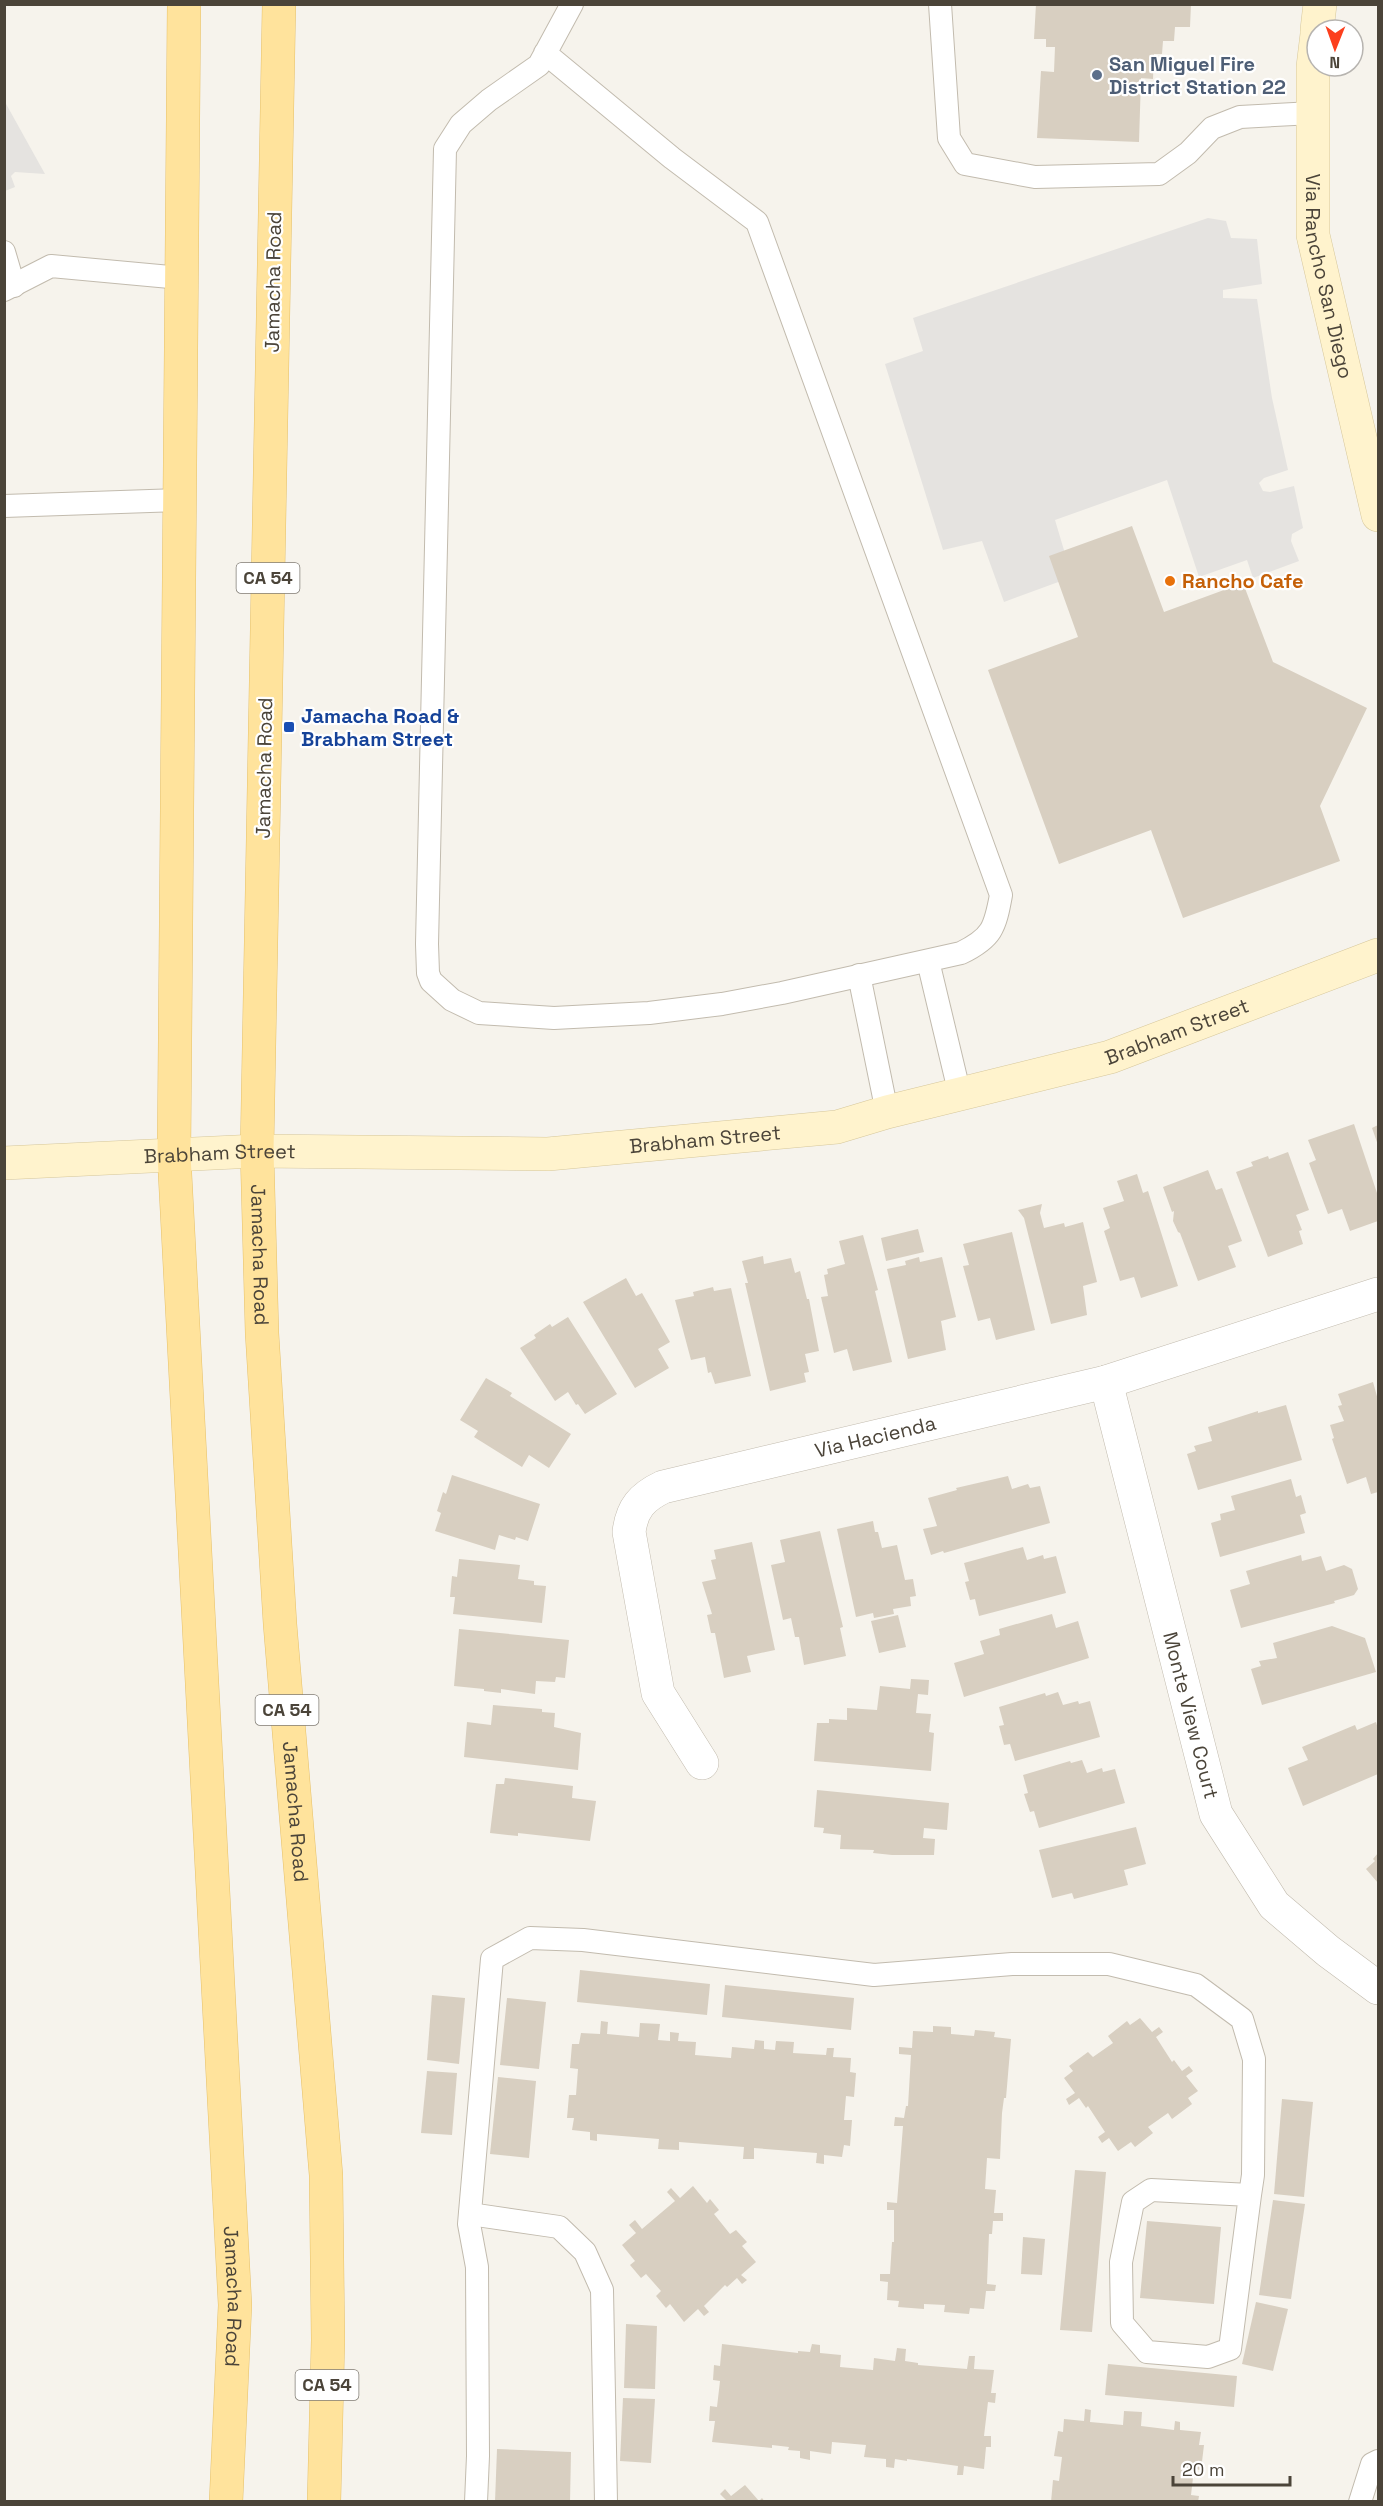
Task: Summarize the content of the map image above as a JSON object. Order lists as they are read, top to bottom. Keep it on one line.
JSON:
{"streets":{"main road":["Via Rancho San Diego","Jamacha Road","CA 54","Brabham Street"],"street":["Via Hacienda","Monte View Court"]},"crossings":[["Jamacha Road","Brabham Street"],["Via Hacienda","Monte View Court"]],"places":{"other":["San Miguel Fire District Station 22","Rancho Cafe"],"transit":["Jamacha Road & Brabham Street"]},"scale_bar":"20 m","north":"bottom"}
